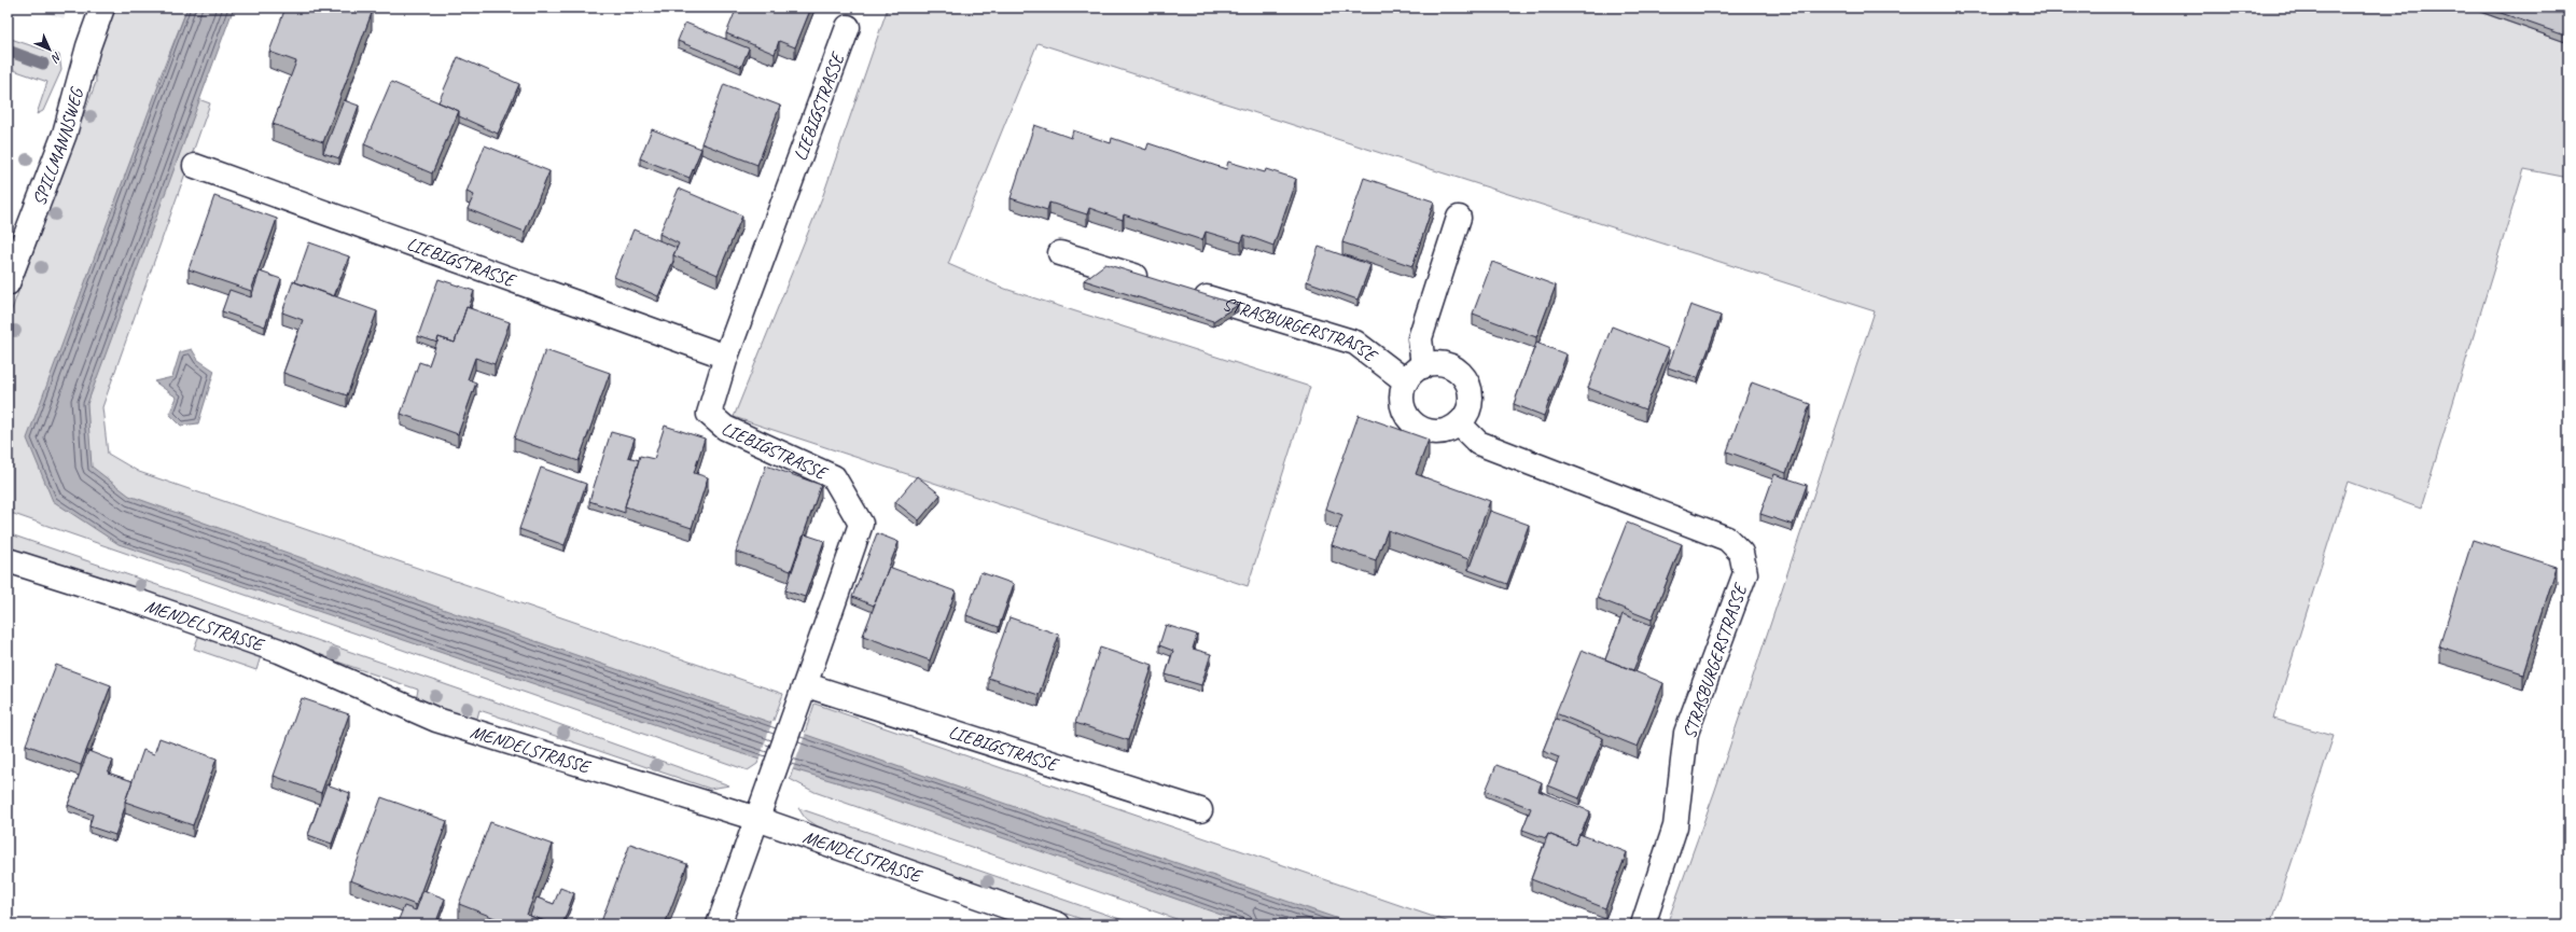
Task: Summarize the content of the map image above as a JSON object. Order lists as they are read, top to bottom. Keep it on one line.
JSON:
{"streets":{"street":["LIEBIGSTRASSE","SPILLMANNSWEG","STRASBURGERSTRASSE","MENDELSTRASSE"]},"crossings":[["LIEBIGSTRASSE","MENDELSTRASSE"]],"north":"bottom right"}
